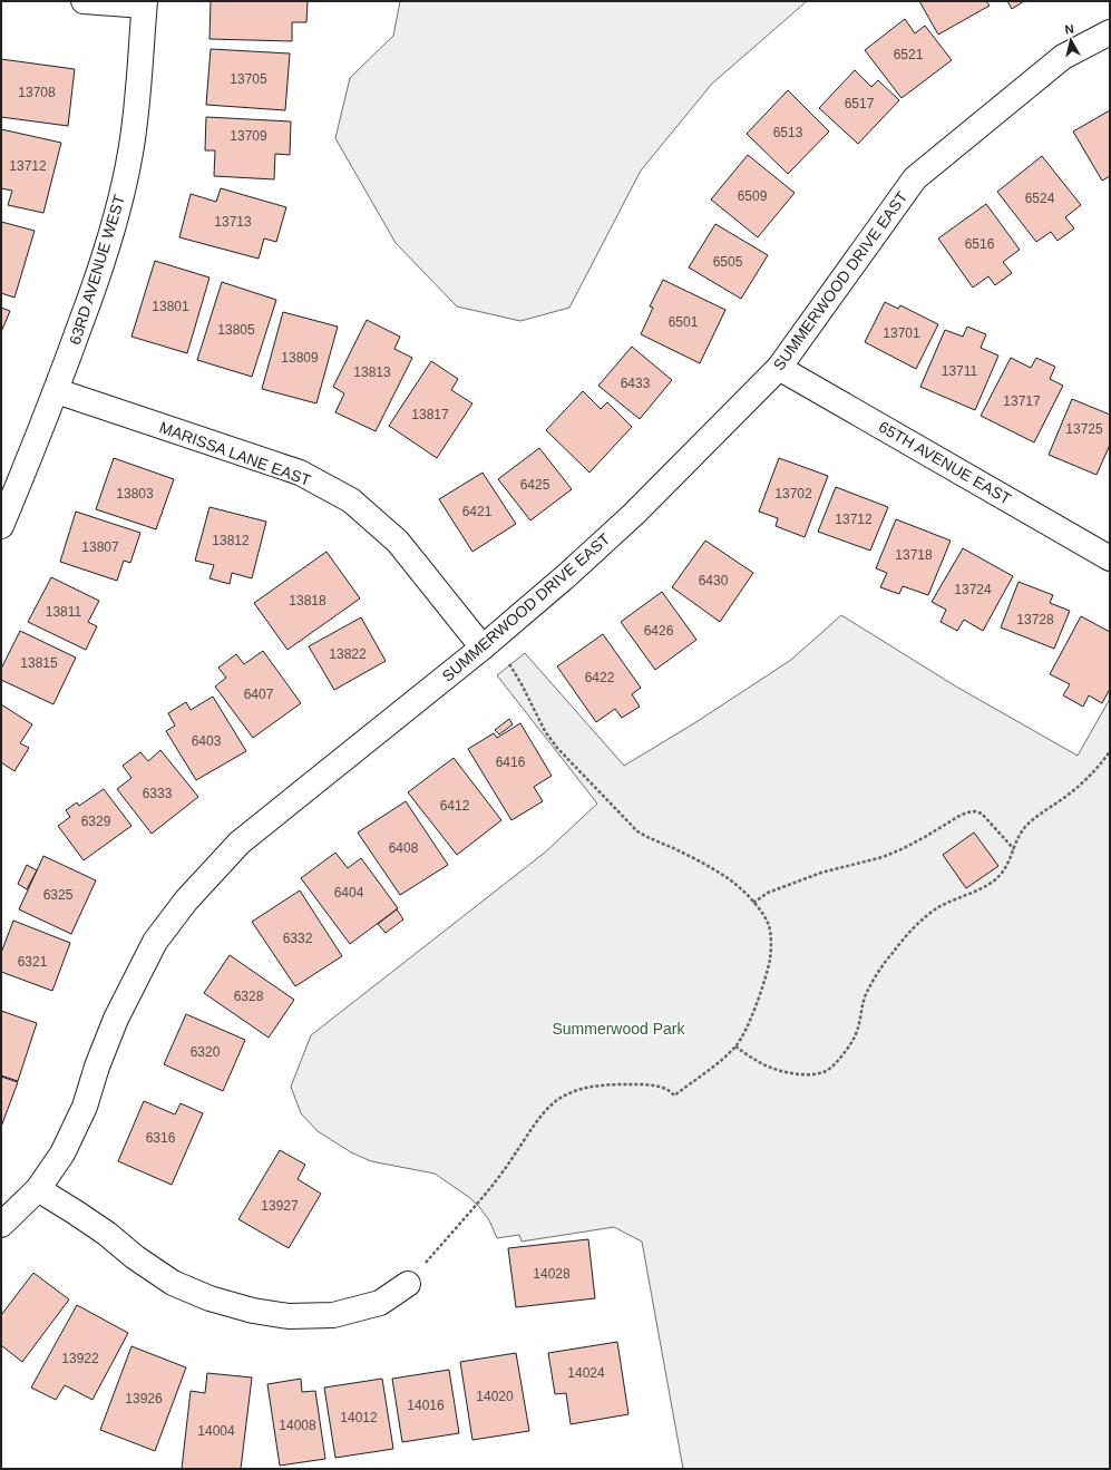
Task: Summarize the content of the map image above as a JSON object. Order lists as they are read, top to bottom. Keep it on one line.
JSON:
{"streets":{"street":["63RD AVENUE WEST","SUMMERWOOD DRIVE EAST","MARISSA LANE EAST","65TH AVENUE EAST"]},"crossings":[["63RD AVENUE WEST","MARISSA LANE EAST"],["SUMMERWOOD DRIVE EAST","MARISSA LANE EAST"],["SUMMERWOOD DRIVE EAST","65TH AVENUE EAST"]],"parks":["Summerwood Park"],"house_numbers":["6521","13705","13708","6517","6513","13709","13712","6509","6524","13713","6516","6505","13801","6501","13805","13701","13809","13711","13813","6433","13717","13817","13725","6425","13803","13702","6421","13712","13812","13807","13718","6430","13724","13818","13811","13728","6426","13822","13815","6422","6407","6403","6416","6333","6412","6329","6408","6404","6325","6332","6321","6328","6320","6316","13927","14028","13922","14024","14020","13926","14016","14012","14008","14004"],"north":"top"}
